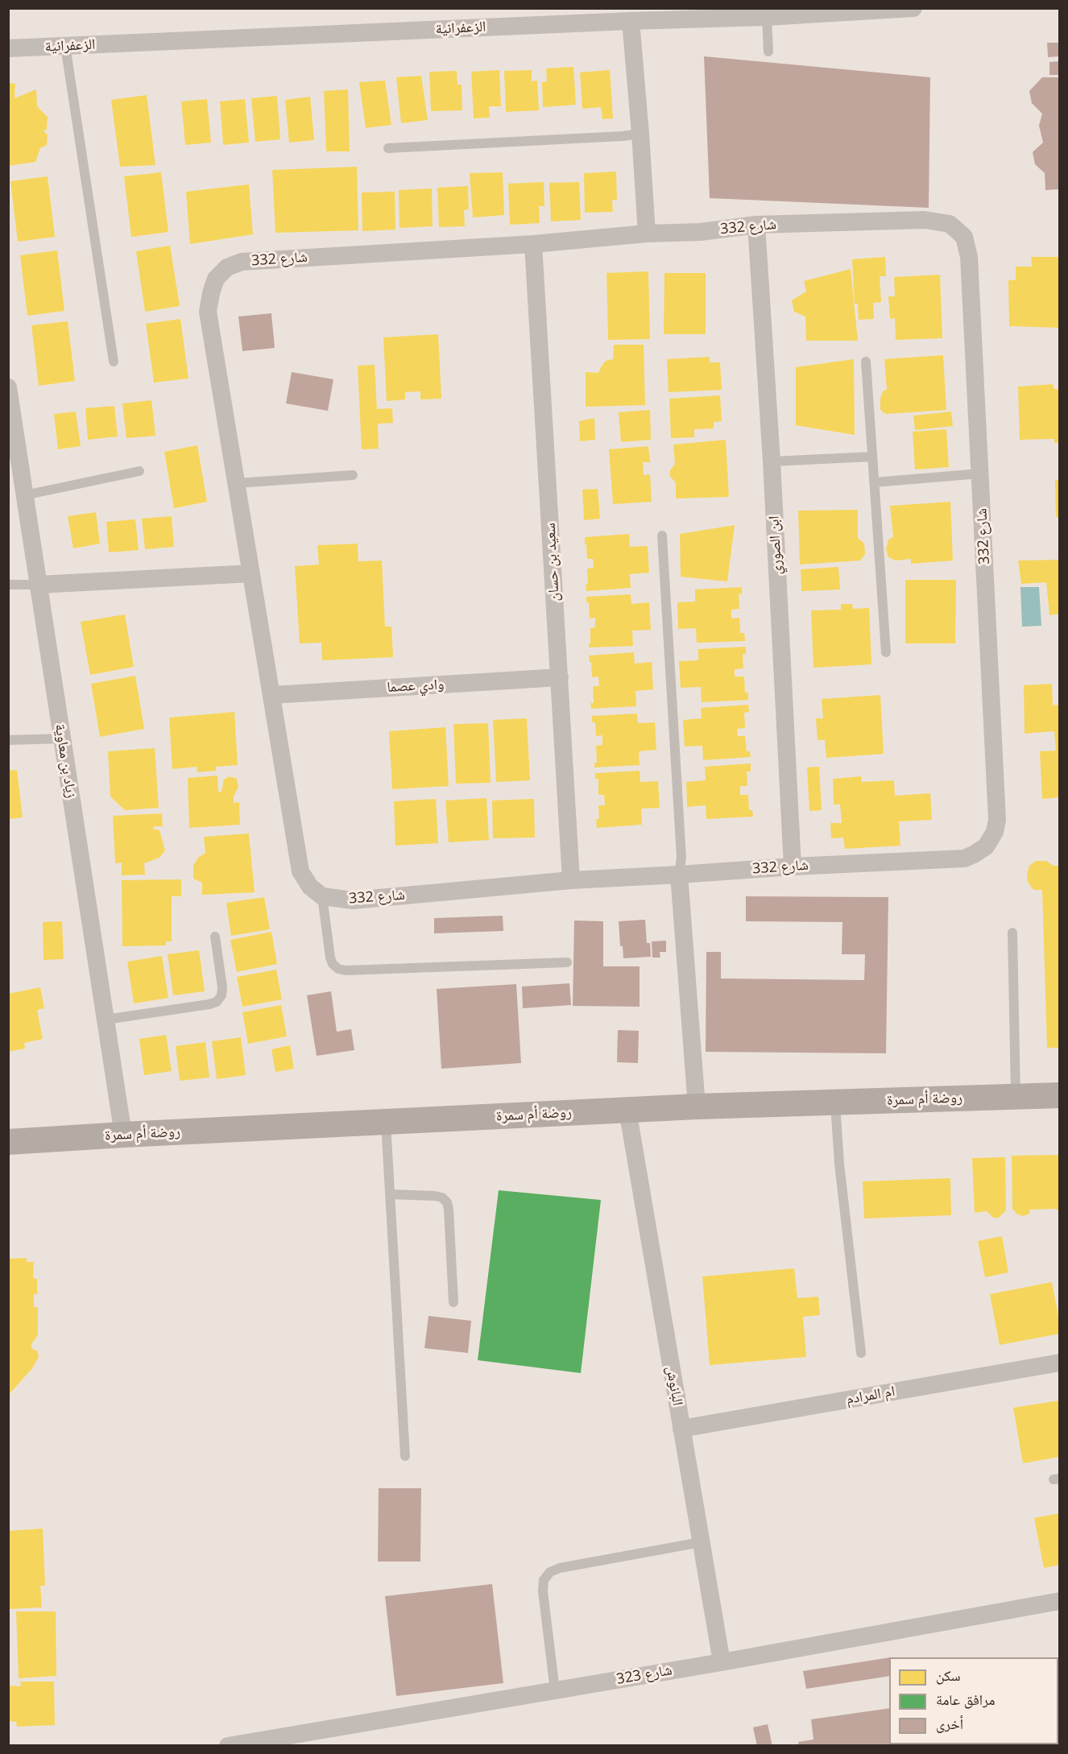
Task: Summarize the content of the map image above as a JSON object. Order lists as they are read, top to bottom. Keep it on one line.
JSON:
{"streets":{"street":["الزعفرانية","شارع 332","ابن الصوري","سعيد بن حسان","وادي عصما","زياد بن معاوية","روضة أم سمرة","البانوش","ام المرادم","شارع 323"]},"crossings":[["شارع 332","ابن الصوري"],["شارع 332","سعيد بن حسان"],["شارع 332","وادي عصما"],["سعيد بن حسان","وادي عصما"],["زياد بن معاوية","روضة أم سمرة"],["روضة أم سمرة","البانوش"],["البانوش","ام المرادم"],["البانوش","شارع 323"]],"legend":["سكن","مرافق عامة","أخرى"]}
